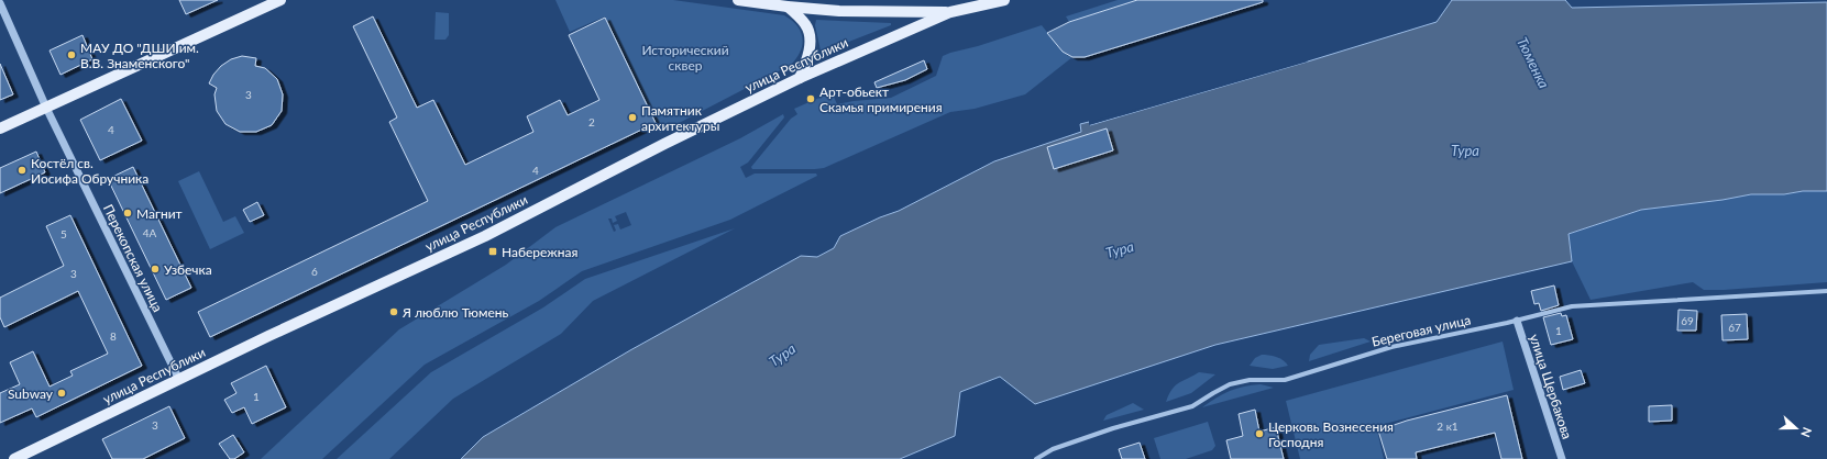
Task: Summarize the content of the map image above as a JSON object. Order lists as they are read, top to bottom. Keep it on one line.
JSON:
{"streets":{"main road":["улица Республики"],"street":["Перекопская улица","Береговая улица","улица Щербакова"]},"crossings":[["улица Республики","Перекопская улица"],["Береговая улица","улица Щербакова"]],"water":["Тюменка","Тура"],"parks":["Исторический сквер"],"places":{"other":["МАУ ДО \"ДШИ им. В.В. Знаменского\"","Арт-обьект Скамья примирения","Памятник архитектуры","Костёл св. Иосифа Обручника","Магнит","Узбечка","Я люблю Тюмень","Subway","Церковь Вознесения Господня"],"transit":["Набережная"]},"house_numbers":["3","2","4","4","4А","5","6","3","69","67","1","8","1","3","2 к1"],"north":"right"}
